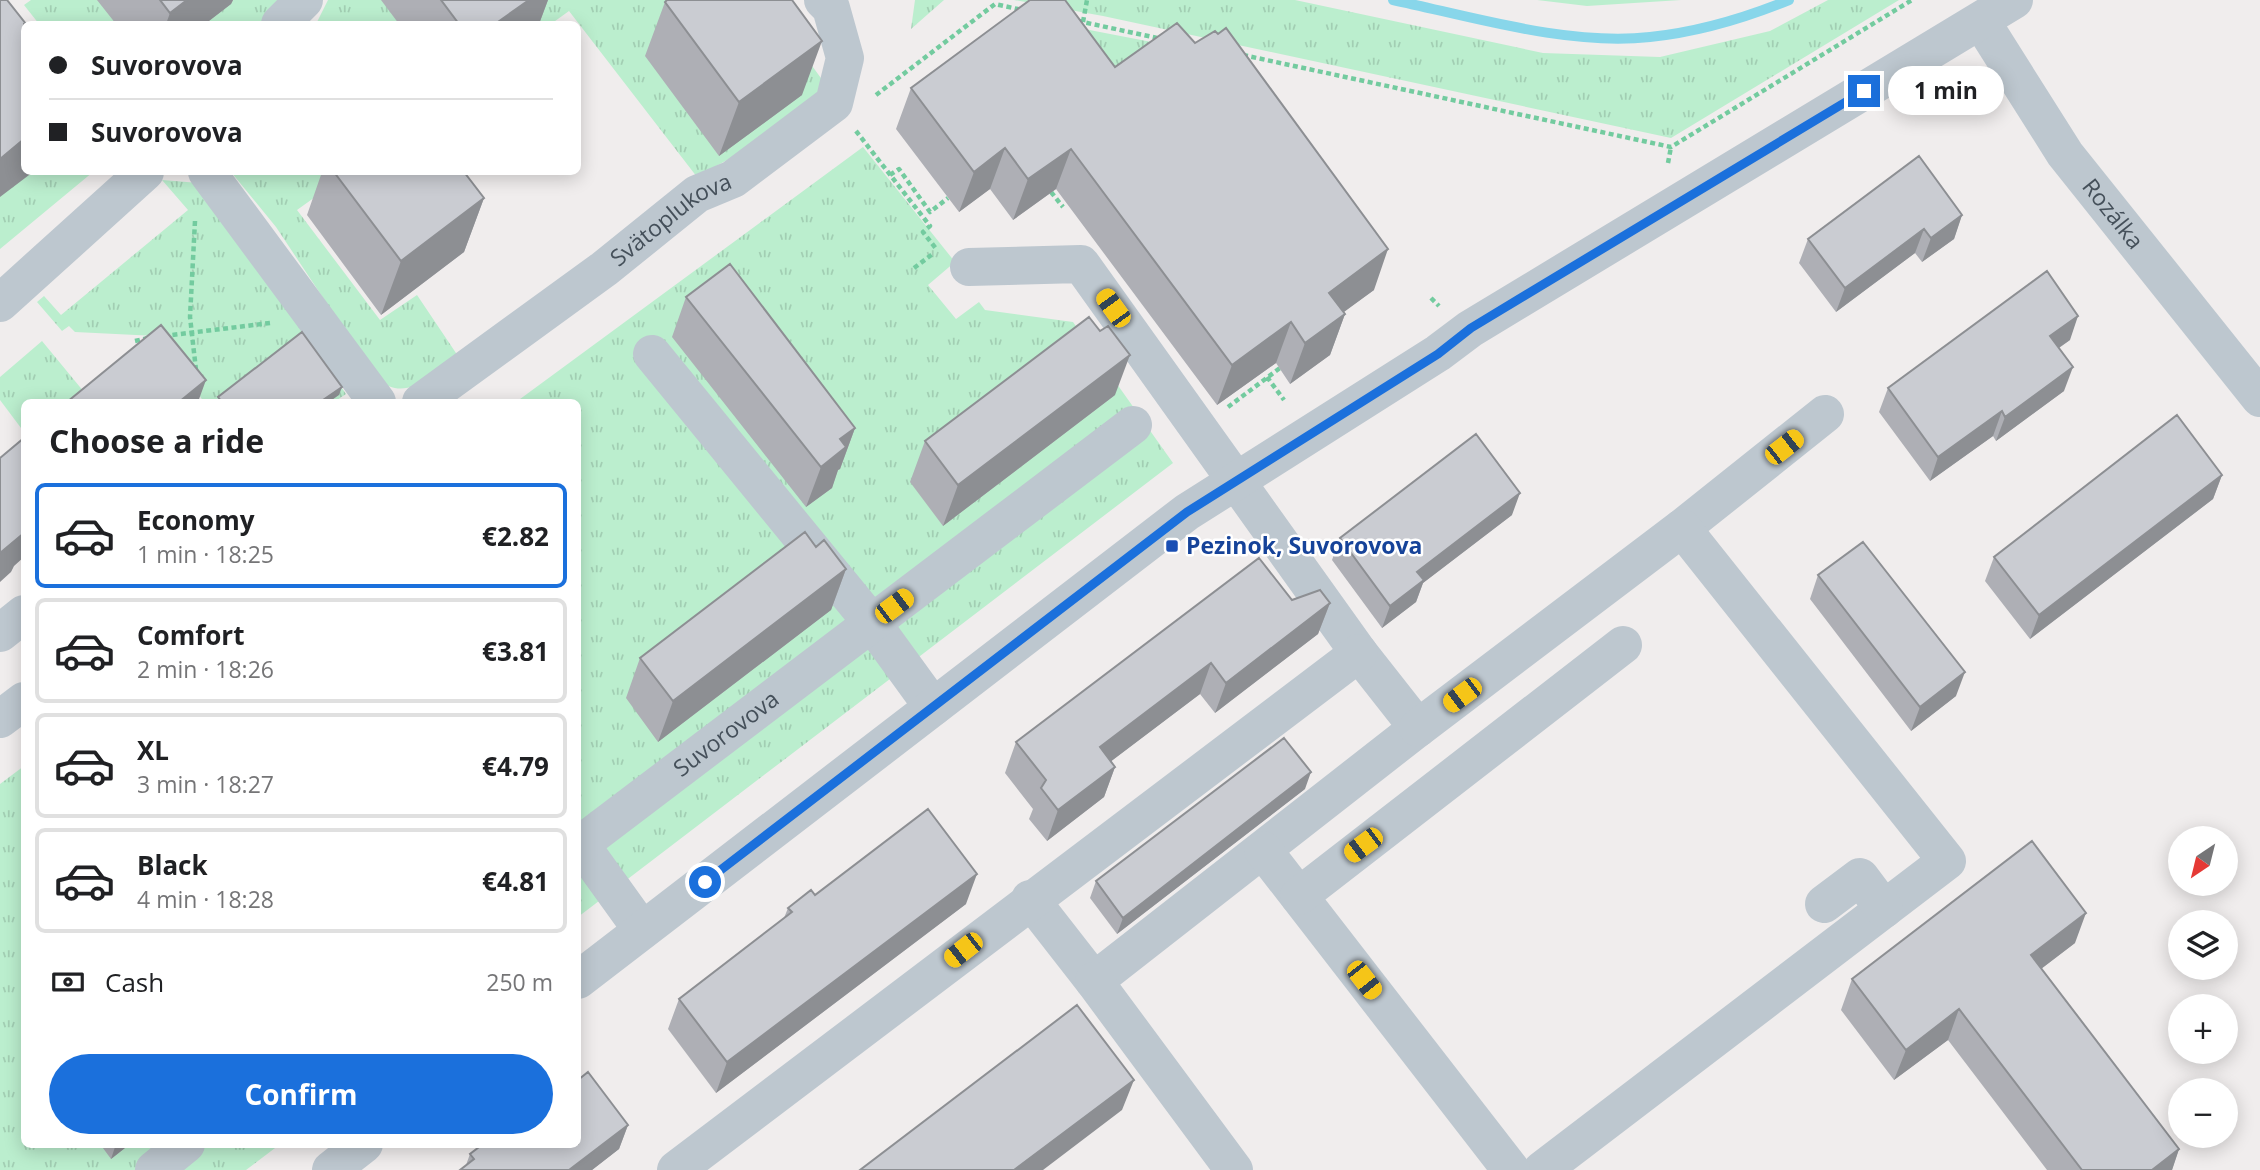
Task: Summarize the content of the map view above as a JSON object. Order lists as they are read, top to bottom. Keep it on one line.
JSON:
{"streets":{"street":["Rozálka","Svätoplukova","Suvorovova"]},"places":{"transit":["Pezinok, Suvorovova"]},"north":"bottom left","page":{"banner":["Suvorovova","Suvorovova"],"bubble":"1 min","heading":"Choose a ride","list":[{"name":"Economy","note":"1 min · 18:25","value":"€2.82"},{"name":"Comfort","note":"2 min · 18:26","value":"€3.81"},{"name":"XL","note":"3 min · 18:27","value":"€4.79"},{"name":"Black","note":"4 min · 18:28","value":"€4.81"}],"map_buttons":["+","−"],"pay":["Cash","250 m"],"buttons":"Confirm"}}
